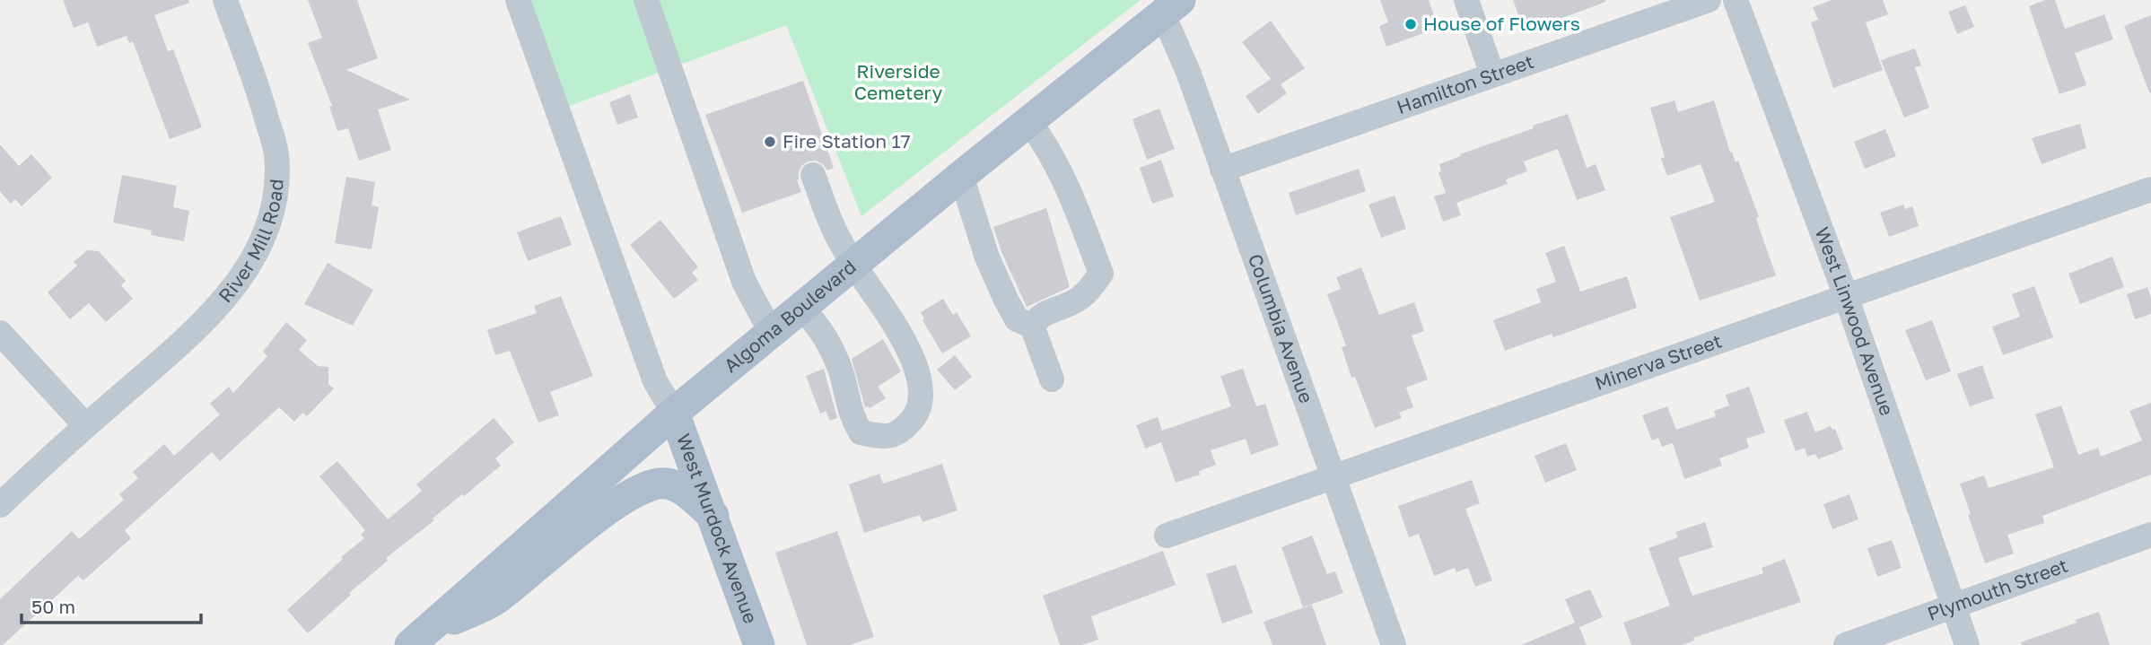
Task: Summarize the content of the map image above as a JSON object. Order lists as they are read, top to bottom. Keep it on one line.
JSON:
{"streets":{"main road":["Algoma Boulevard","West Murdock Avenue"],"street":["Hamilton Street","River Mill Road","West Linwood Avenue","Columbia Avenue","Minerva Street","Plymouth Street"]},"crossings":[["Hamilton Street","Columbia Avenue"],["Algoma Boulevard","Columbia Avenue"],["Algoma Boulevard","West Murdock Avenue"],["West Linwood Avenue","Minerva Street"],["West Linwood Avenue","Plymouth Street"],["Columbia Avenue","Minerva Street"]],"parks":["Riverside Cemetery"],"places":["House of Flowers","Fire Station 17"],"scale_bar":"50 m"}
